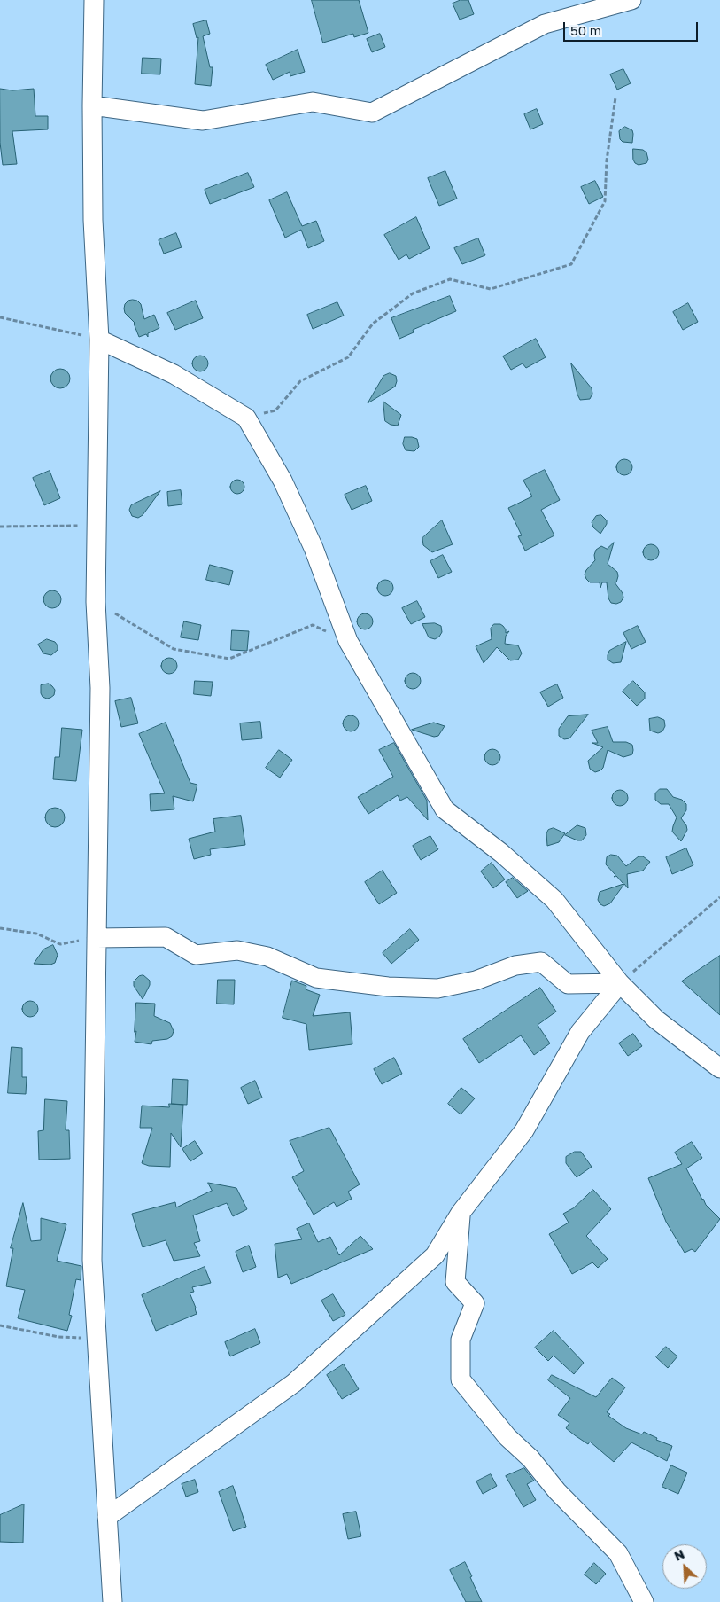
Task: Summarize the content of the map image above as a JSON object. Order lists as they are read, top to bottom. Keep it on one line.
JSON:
{"scale_bar":"50 m","north":"top left"}
